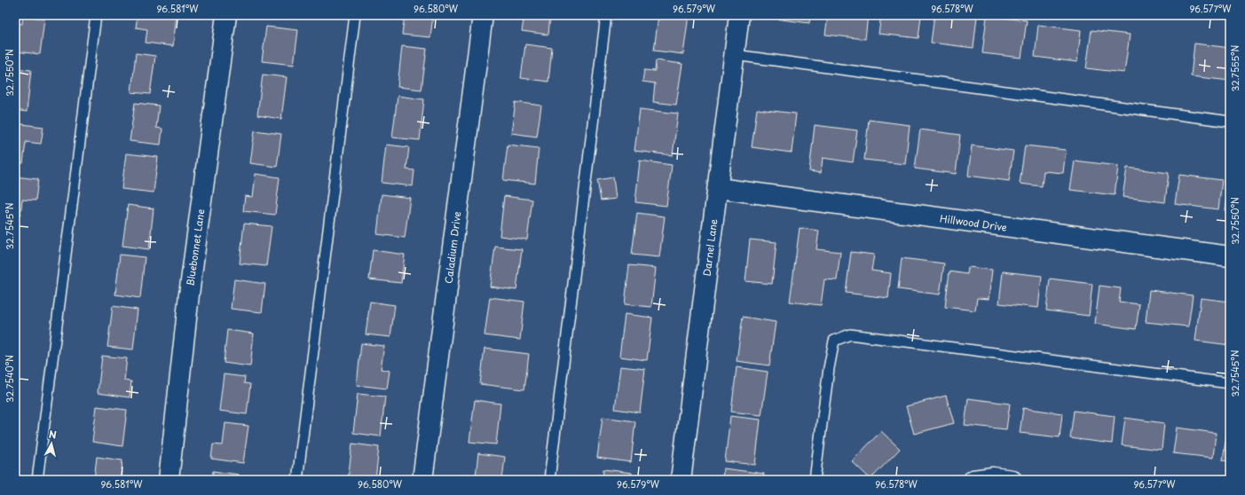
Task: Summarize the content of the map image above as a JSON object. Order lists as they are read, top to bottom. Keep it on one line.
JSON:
{"streets":{"street":["Hillwood Drive","Bluebonnet Lane","Caladium Drive","Darnel Lane"]},"crossings":[["Hillwood Drive","Darnel Lane"]],"north":"top","coordinates":["96.581°W","96.580°W","96.579°W","96.578°W","96.577°W","32.7555°N","32.7550°N","32.7545°N","32.7540°N"]}
